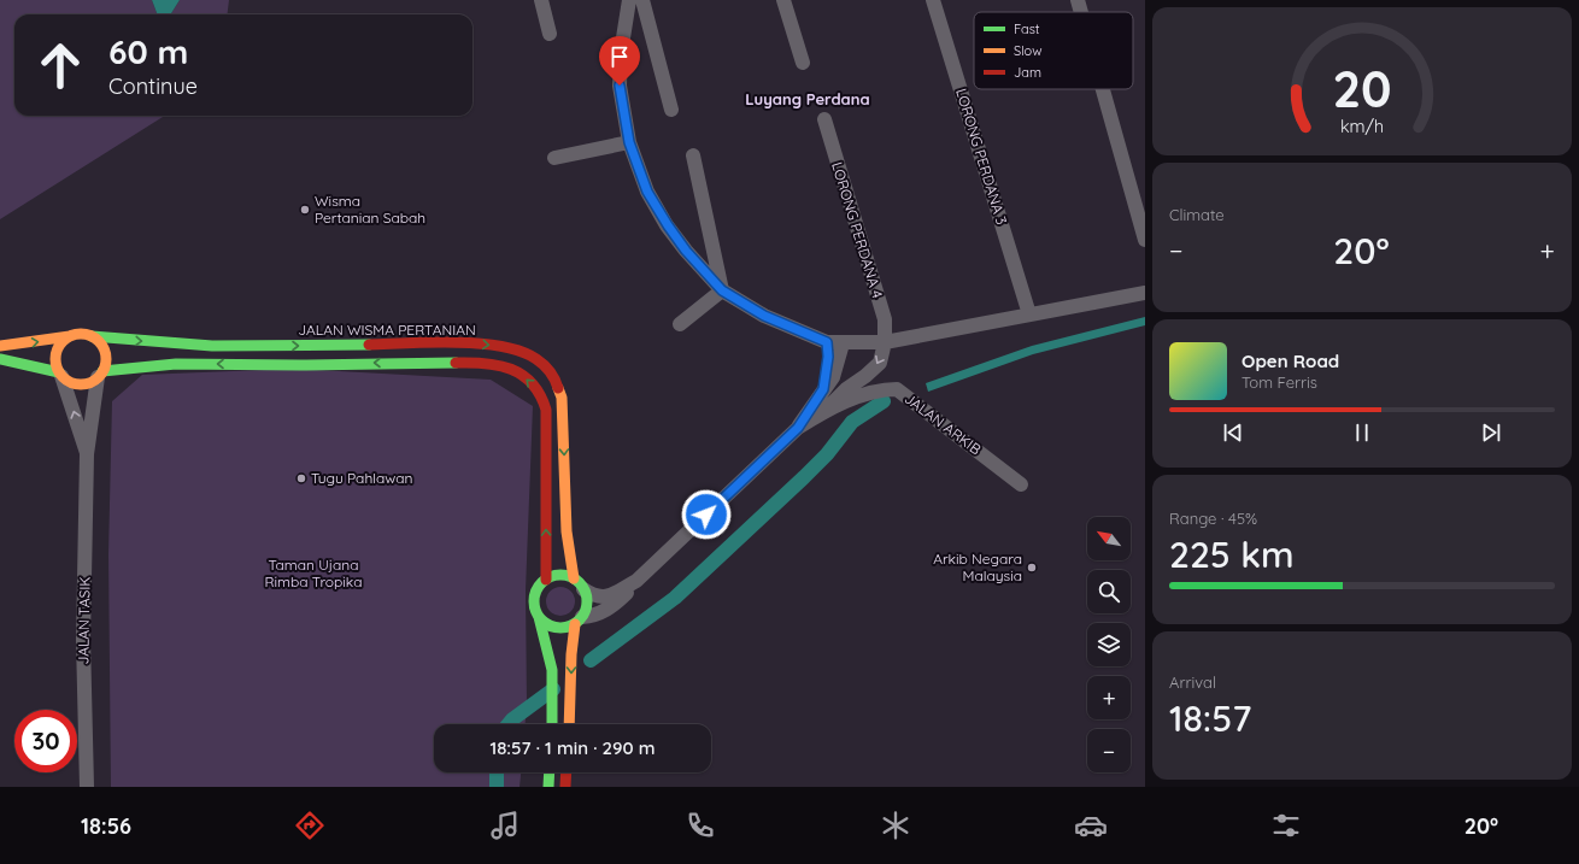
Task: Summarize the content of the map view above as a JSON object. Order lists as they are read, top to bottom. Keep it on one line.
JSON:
{"streets":{"street":["LORONG PERDANA 3","LORONG PERDANA 4","JALAN WISMA PERTANIAN","JALAN ARKIB","JALAN TASIK"]},"crossings":[["LORONG PERDANA 4","JALAN ARKIB"],["JALAN WISMA PERTANIAN","JALAN ARKIB"],["JALAN WISMA PERTANIAN","JALAN TASIK"]],"districts":["Luyang Perdana"],"parks":["Taman Ujana Rimba Tropika"],"places":["Wisma Pertanian Sabah","Tugu Pahlawan","Arkib Negara Malaysia"],"legend":["Fast","Slow","Jam"],"north":"top left","page":{"turn":["60 m","Continue"],"tile":["Climate",["Range · 45%","225 km"],["Arrival","18:57"]],"heat":["−","20°","+"],"song":["Open Road","Tom Ferris"],"map_buttons":["+","−"],"limit":"30","trip":"18:57 · 1 min · 290 m","tabs":["18:56","20°"],"gauge":["20","km/h"]}}
